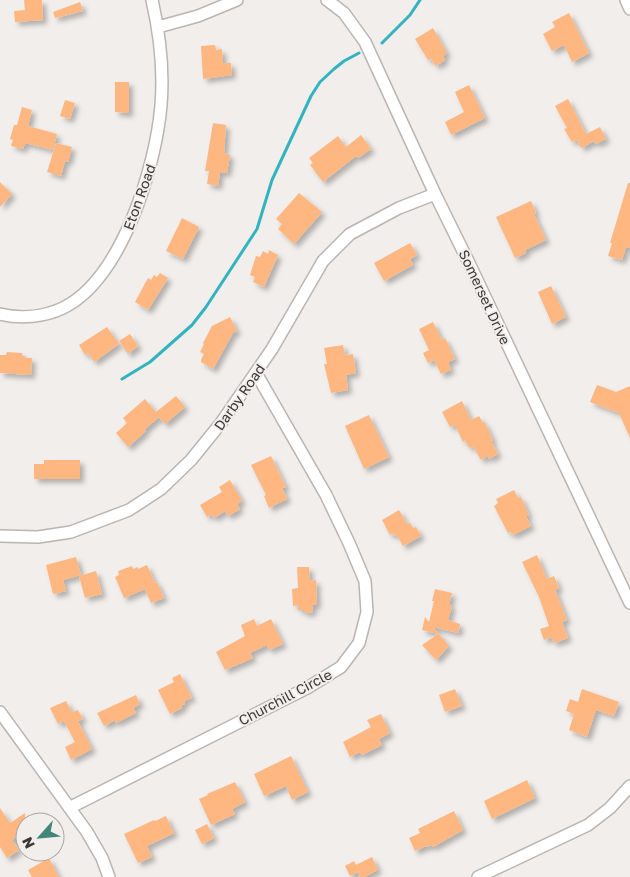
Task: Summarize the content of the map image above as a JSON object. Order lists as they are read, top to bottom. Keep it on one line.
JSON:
{"streets":{"street":["Eton Road","Somerset Drive","Darby Road","Churchill Circle"]},"crossings":[["Somerset Drive","Darby Road"],["Darby Road","Churchill Circle"]],"north":"bottom left"}
